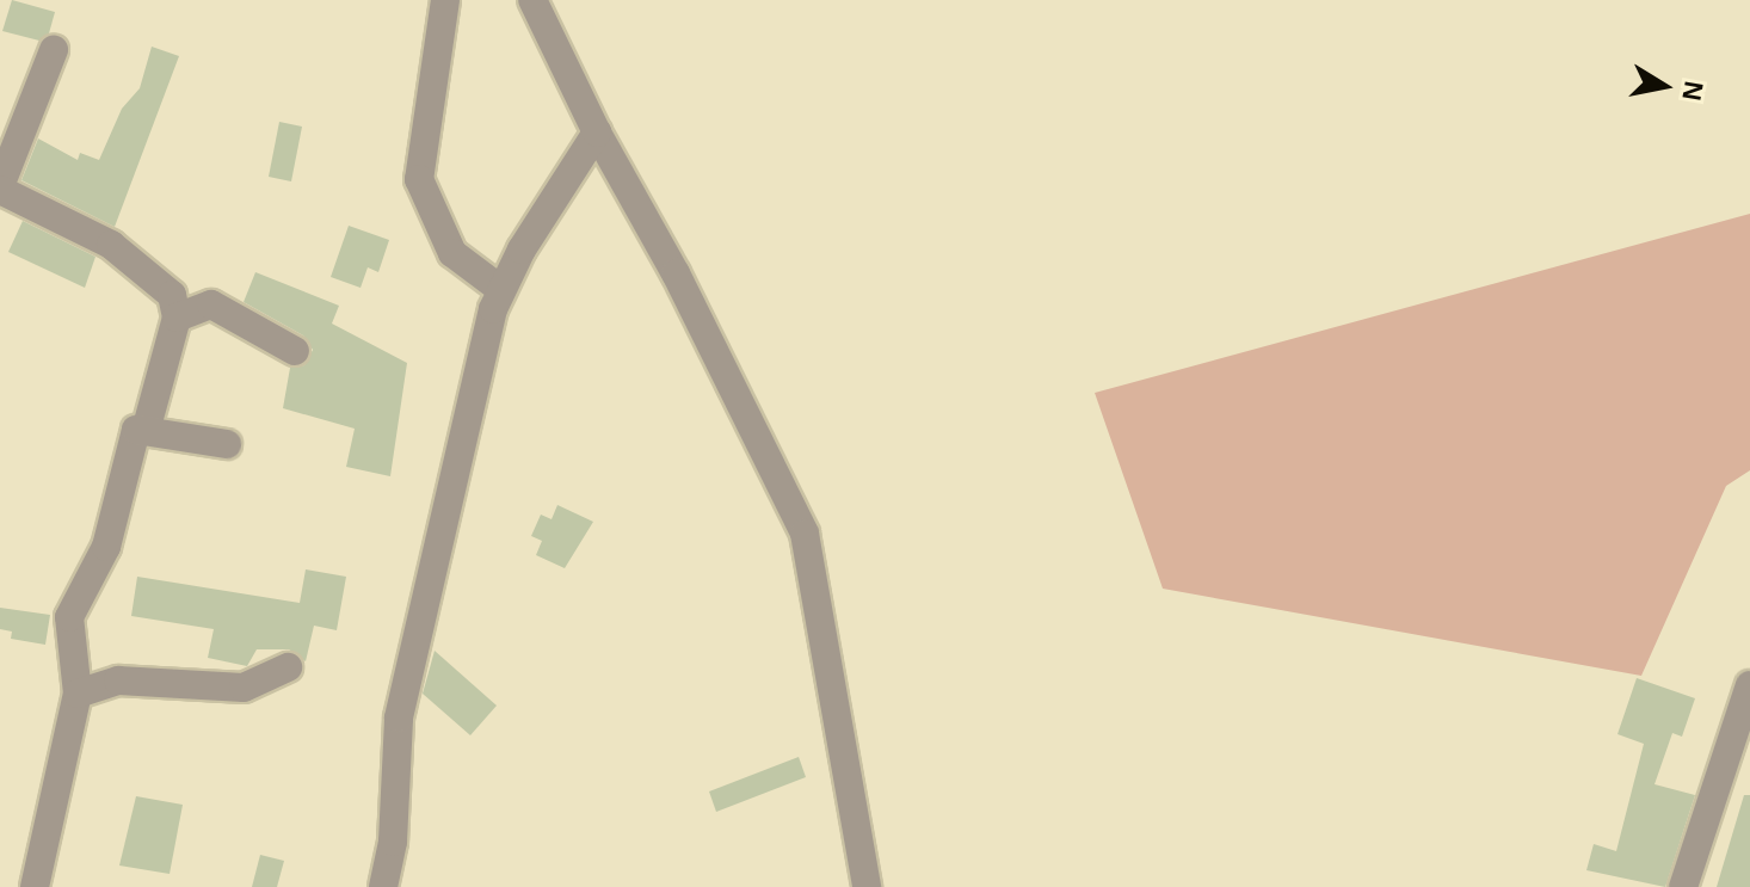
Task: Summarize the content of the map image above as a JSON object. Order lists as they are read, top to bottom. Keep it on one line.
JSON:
{"north":"right"}
